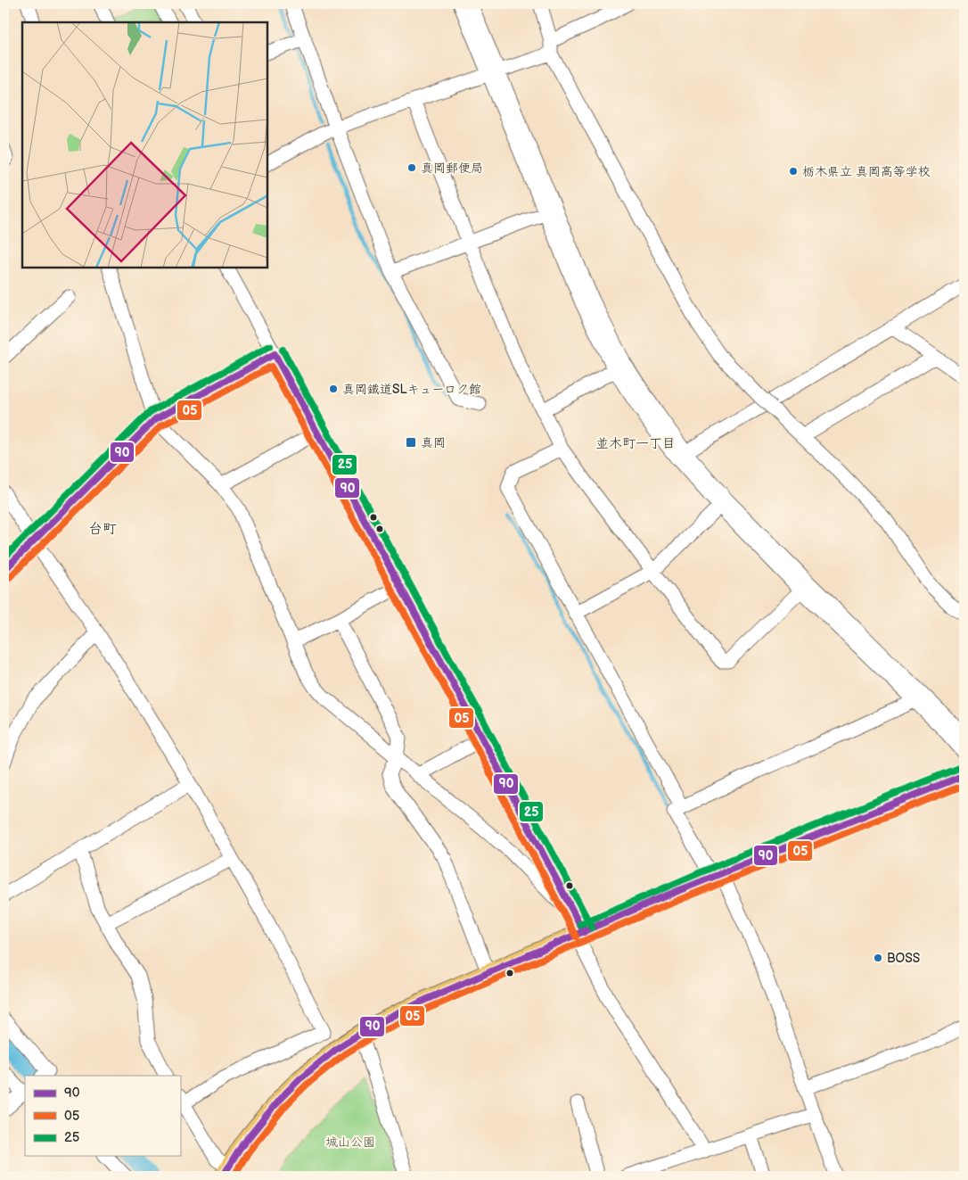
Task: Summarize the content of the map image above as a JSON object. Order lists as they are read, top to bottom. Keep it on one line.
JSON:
{"districts":["並木町一丁目","台町"],"parks":["城山公園"],"places":{"other":["真岡郵便局","栃木県立 真岡高等学校","真岡鐵道SLキューロク館","BOSS"],"transit":["真岡"]},"lines":["transit line 25","transit line 90","transit line 05"],"legend":["90","05","25"]}
